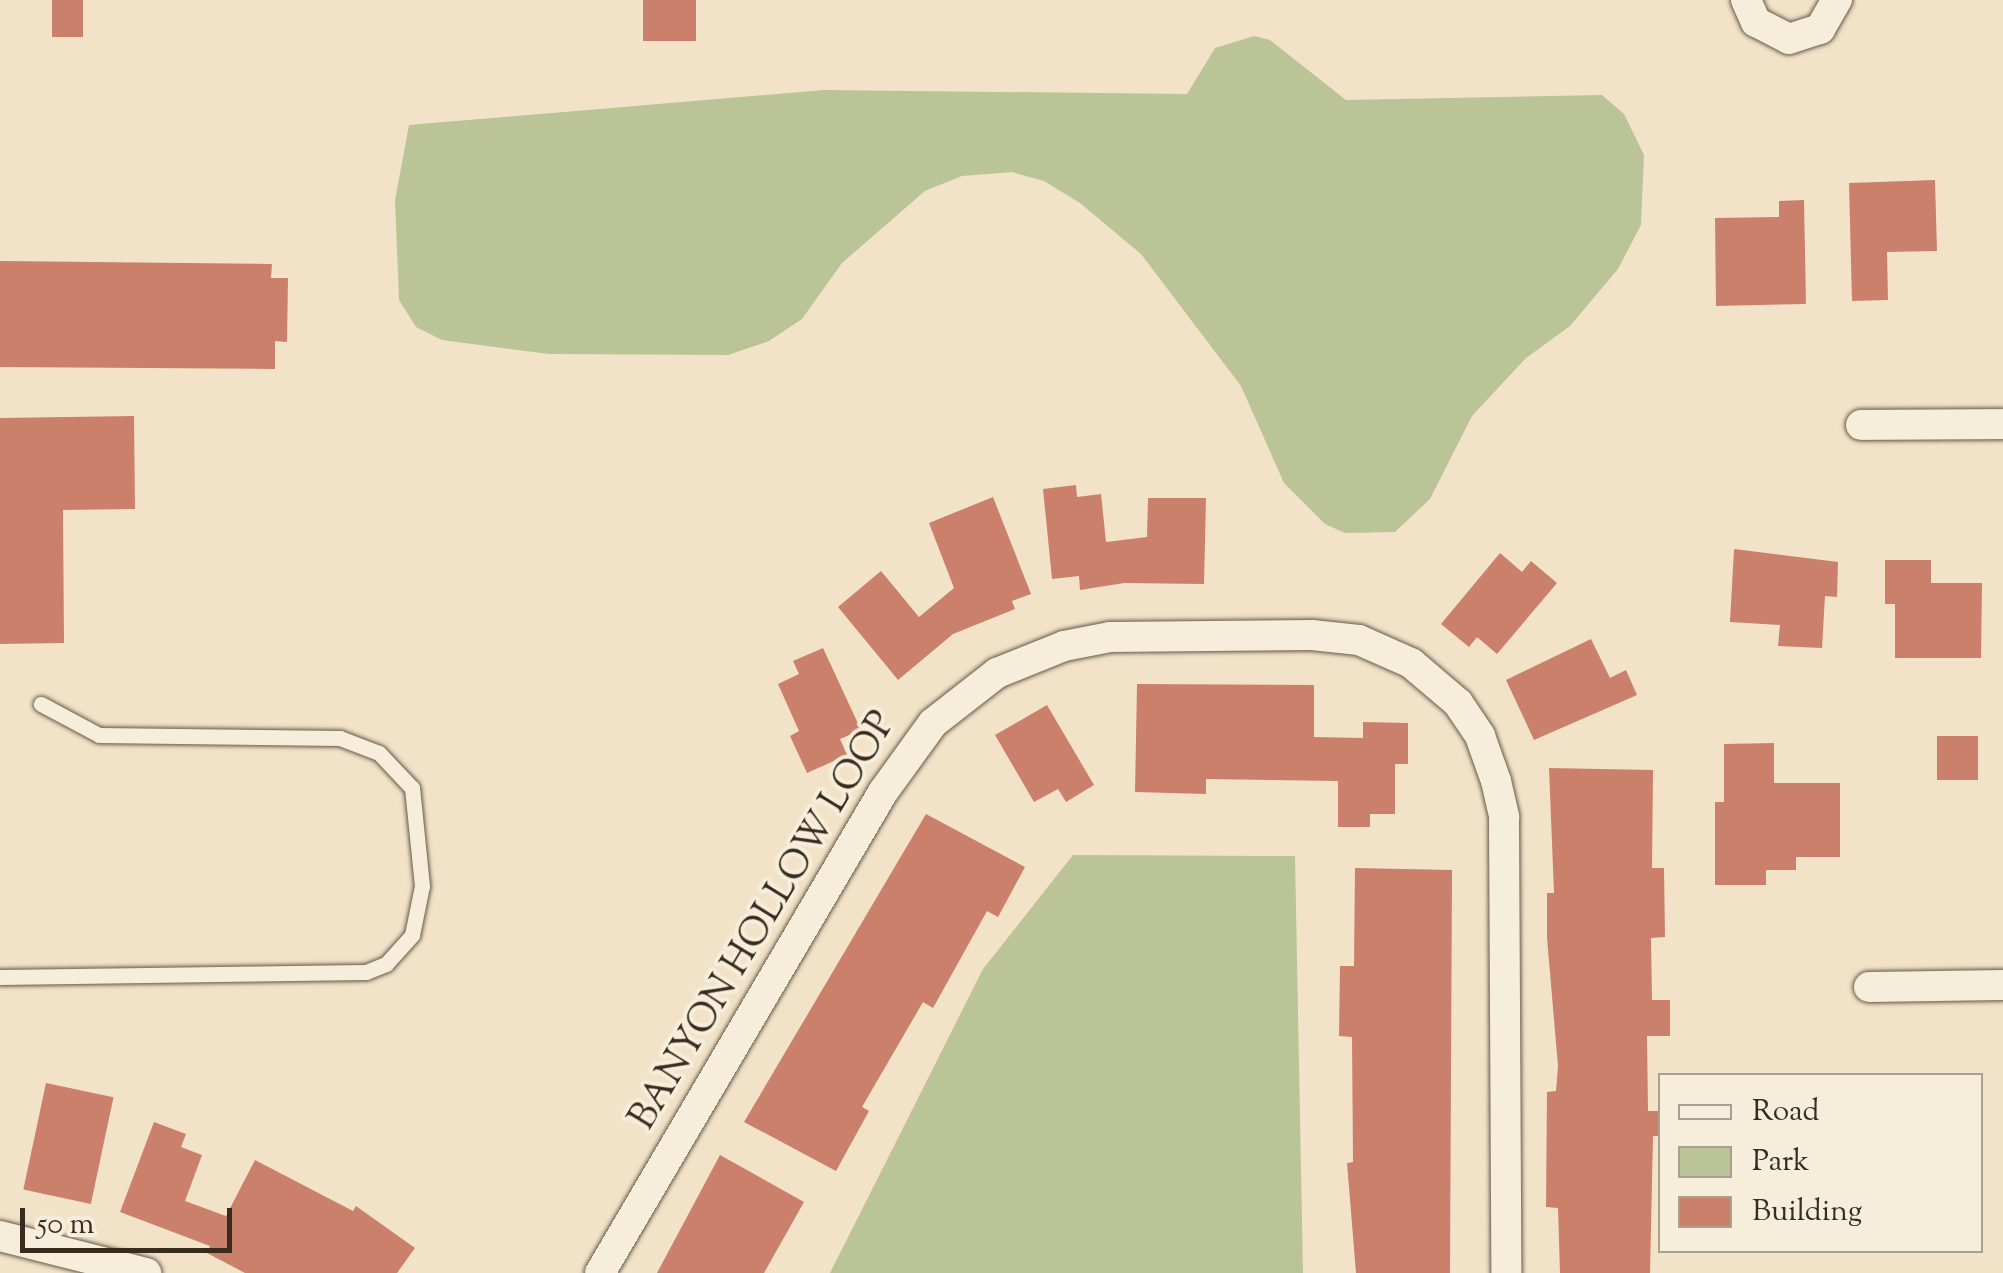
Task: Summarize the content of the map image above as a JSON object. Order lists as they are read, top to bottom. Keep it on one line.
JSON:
{"streets":{"street":["BANYON HOLLOW LOOP"]},"legend":["Road","Park","Building"],"scale_bar":"50 m"}
